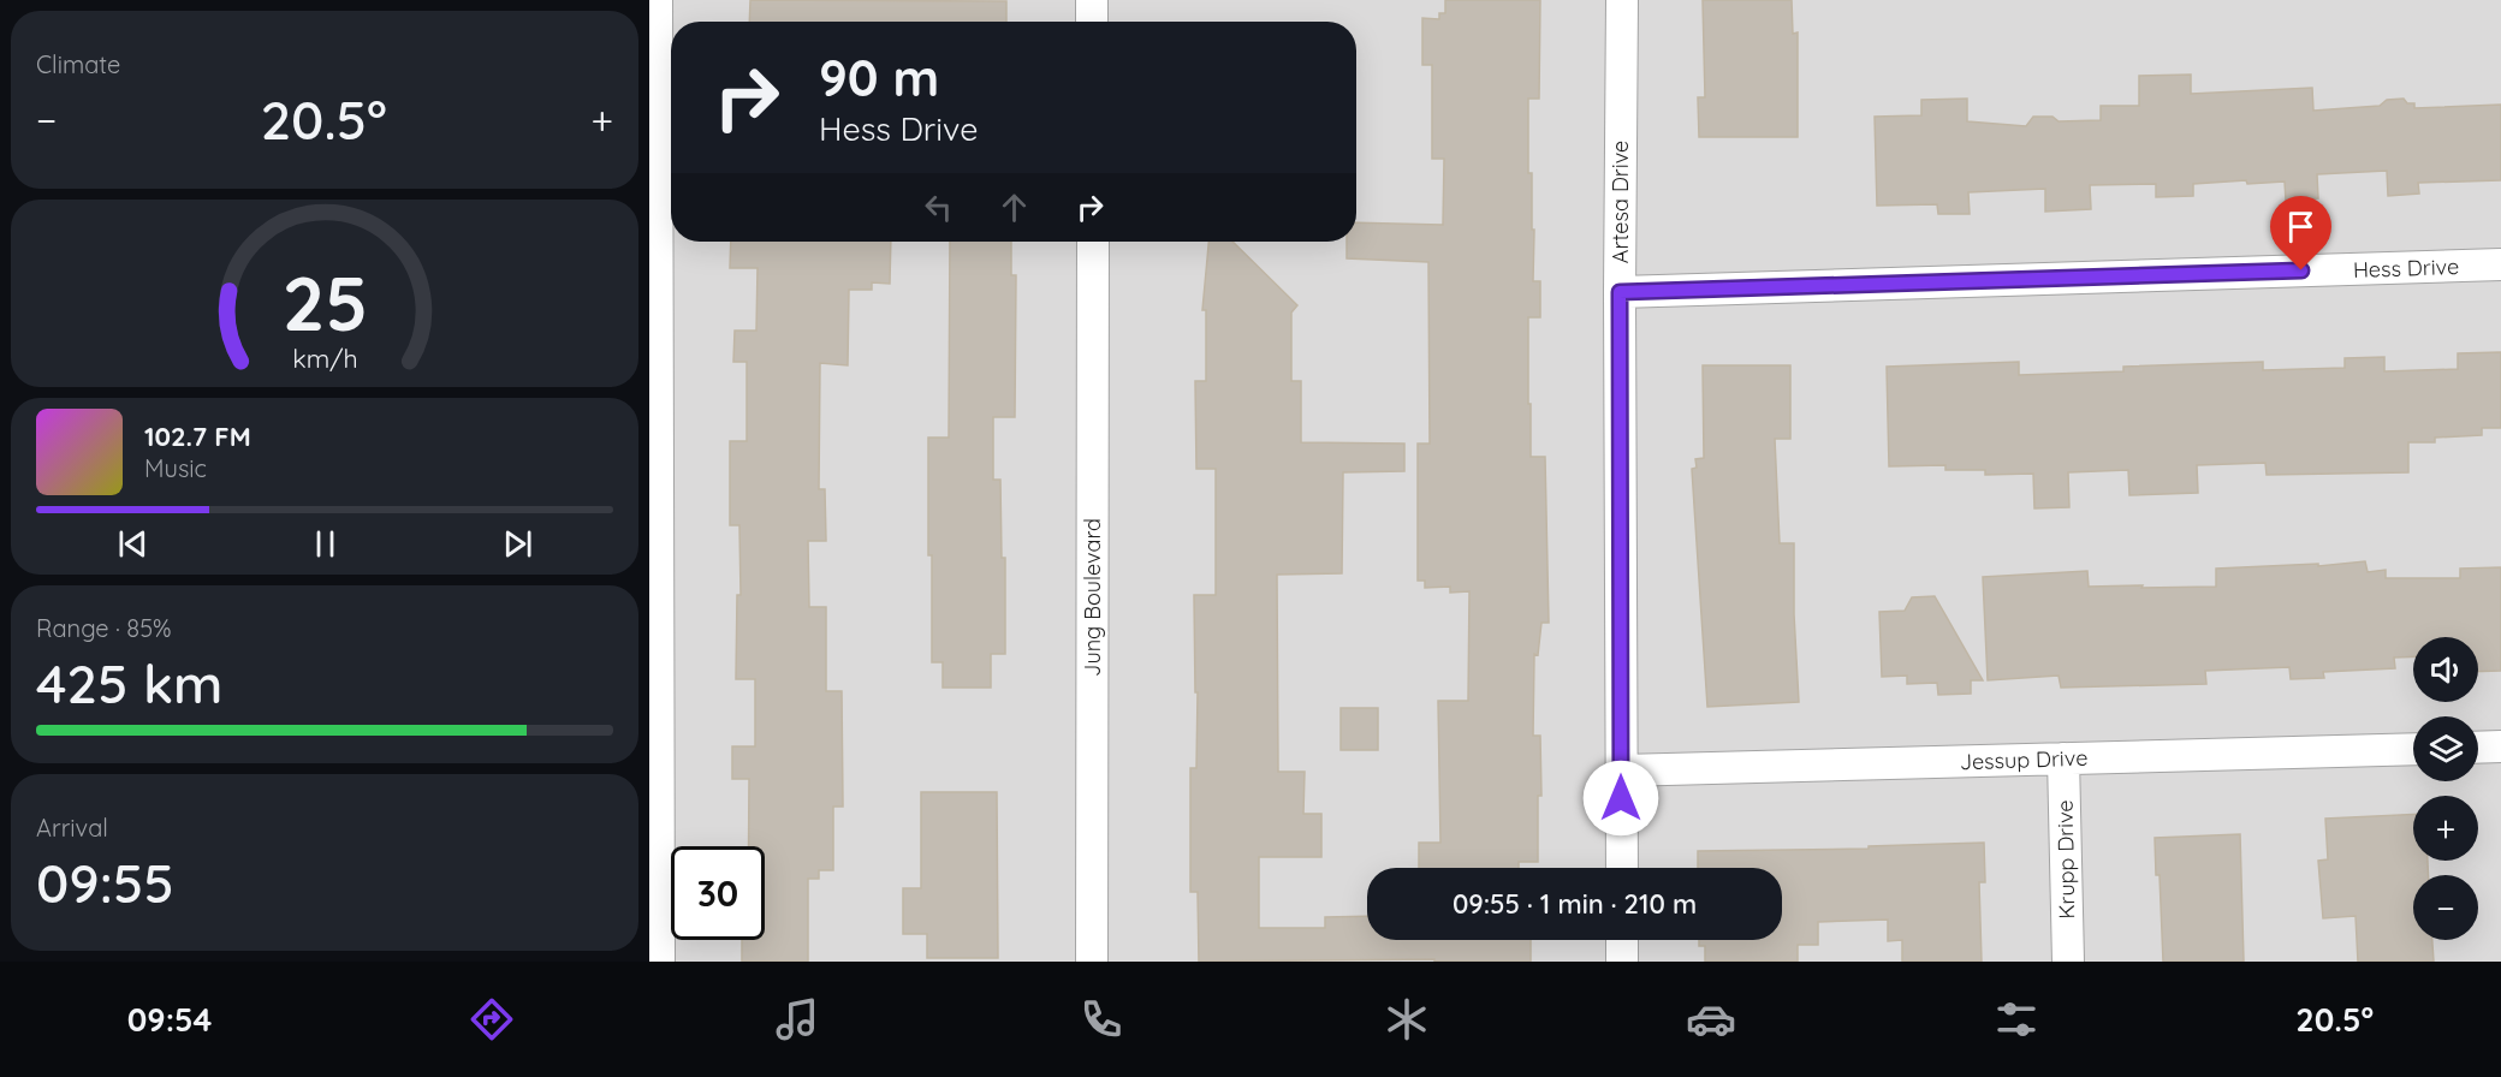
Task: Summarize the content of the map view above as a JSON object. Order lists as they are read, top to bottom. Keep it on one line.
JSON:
{"streets":{"street":["Artesa Drive","Hess Drive","Jung Boulevard","Jessup Drive","Krupp Drive"]},"crossings":[["Artesa Drive","Hess Drive"],["Artesa Drive","Jessup Drive"],["Jessup Drive","Krupp Drive"]],"page":{"tile":["Climate",["Range · 85%","425 km"],["Arrival","09:55"]],"turn":["90 m","Hess Drive"],"heat":["−","20.5°","+"],"song":["102.7 FM","Music"],"map_buttons":["+","−"],"limit":"30","trip":"09:55 · 1 min · 210 m","tabs":["09:54","20.5°"],"gauge":["25","km/h"]}}
